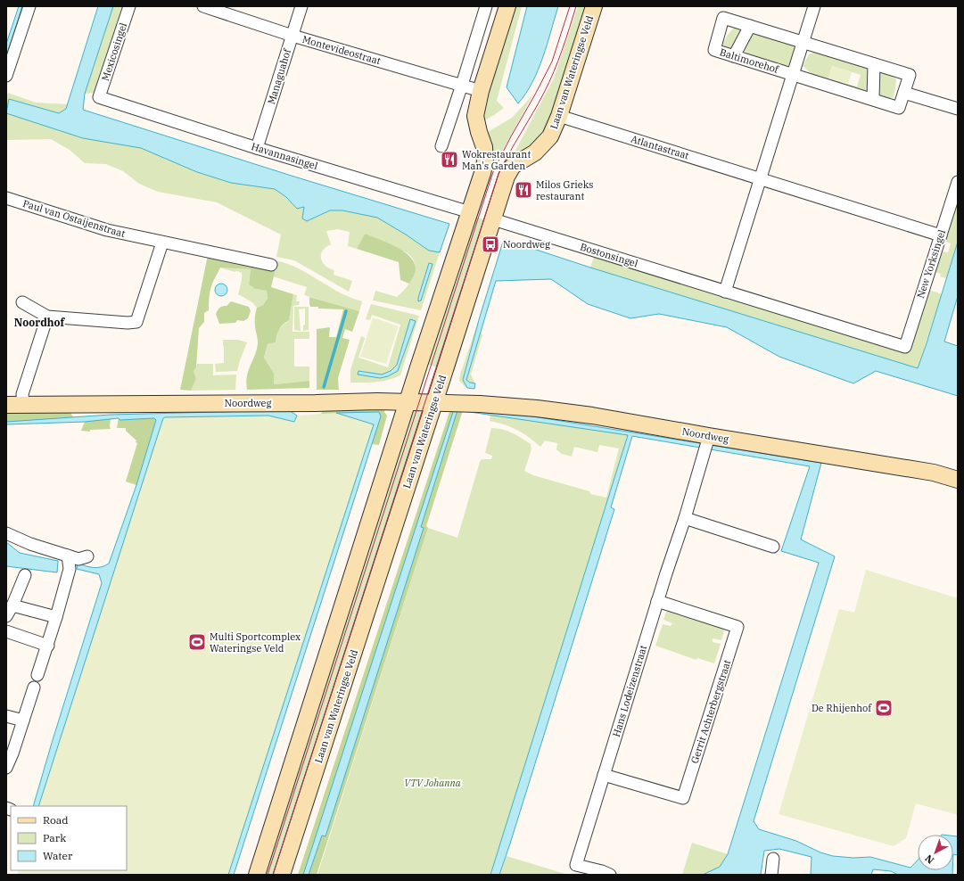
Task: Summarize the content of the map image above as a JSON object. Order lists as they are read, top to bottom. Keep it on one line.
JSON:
{"streets":{"street":["Montevideostraat","Mexicosingel","Baltimorehof","Laan van Wateringse Veld","Managuahof","Atlantastraat","Havannasingel","Paul van Ostaijenstraat","Bostonsingel","New Yorksingel","Noordweg","Hans Lodeizenstraat","Gerrit Achterbergstraat"]},"crossings":[["Montevideostraat","Managuahof"],["Mexicosingel","Havannasingel"],["Laan van Wateringse Veld","Atlantastraat"],["Laan van Wateringse Veld","Bostonsingel"],["Laan van Wateringse Veld","Noordweg"],["Managuahof","Havannasingel"],["Atlantastraat","New Yorksingel"],["Bostonsingel","New Yorksingel"],["Noordweg","Hans Lodeizenstraat"],["Hans Lodeizenstraat","Gerrit Achterbergstraat"]],"districts":["Noordhof"],"parks":["VTV Johanna"],"places":{"restaurant":["Wokrestaurant Man's Garden","Milos Grieks restaurant"],"bus stop":["Noordweg"],"sports":["Multi Sportcomplex Wateringse Veld","De Rhijenhof"]},"legend":["Road","Park","Water"],"north":"bottom left"}
